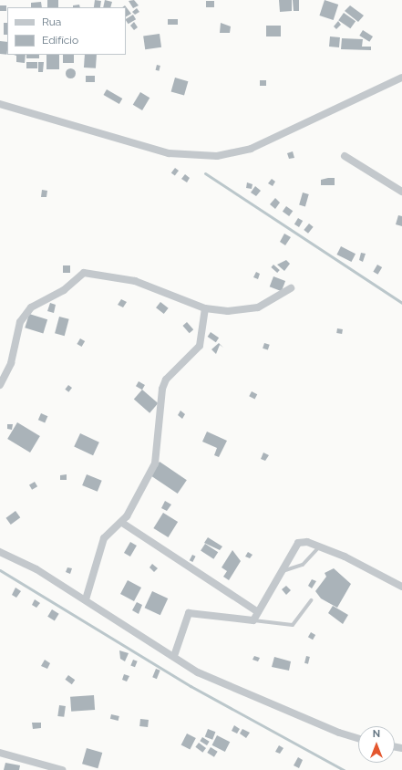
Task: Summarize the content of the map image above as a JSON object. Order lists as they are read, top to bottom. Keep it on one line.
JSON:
{"legend":["Rua","Edifício"],"north":"top"}
